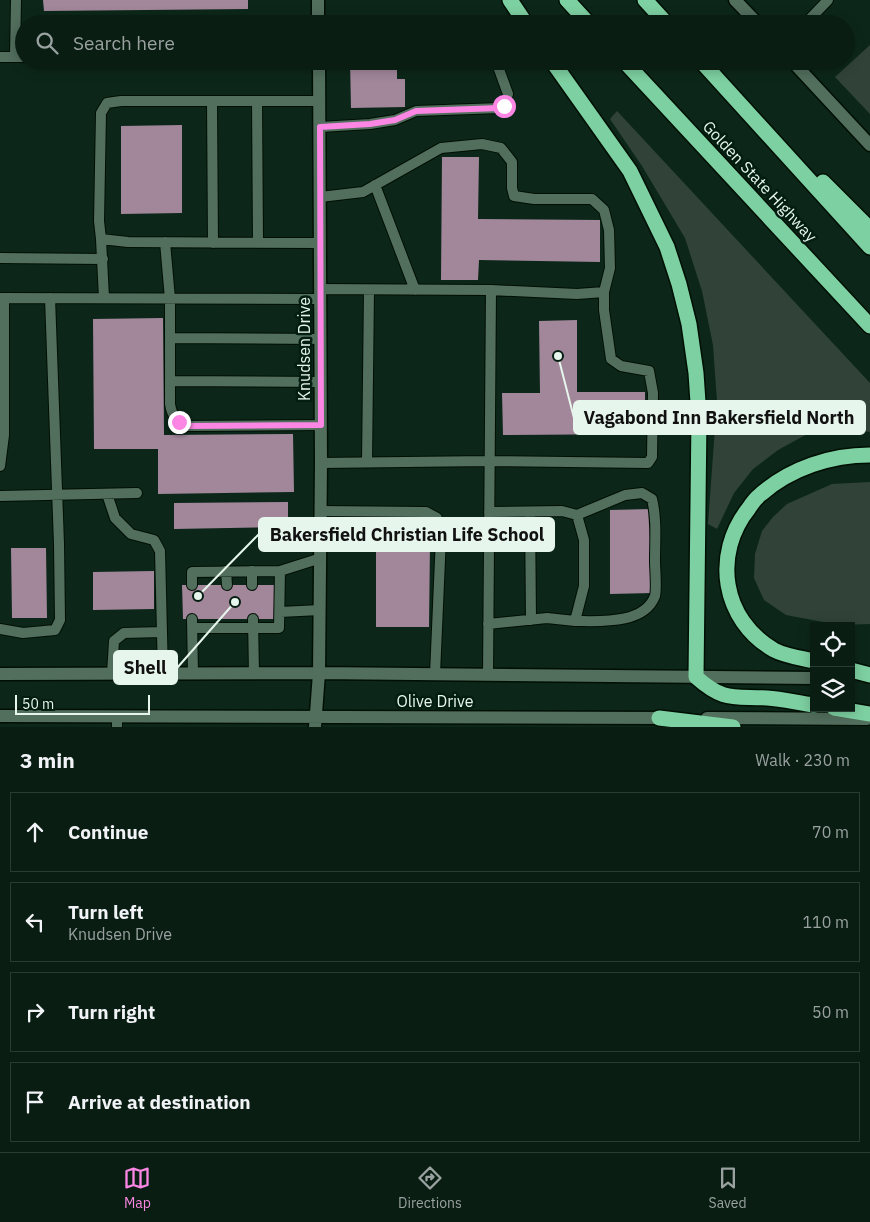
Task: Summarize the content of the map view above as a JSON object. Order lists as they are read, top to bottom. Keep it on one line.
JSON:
{"streets":{"highway":["Golden State Highway"],"main road":["Knudsen Drive","Olive Drive"]},"crossings":[["Knudsen Drive","Olive Drive"]],"places":["Vagabond Inn Bakersfield North","Bakersfield Christian Life School","Shell"],"scale_bar":"50 m","page":{"search":"Search here","scale":"50 m","heading":["3 min","Walk · 230 m"],"list":[["Continue","70 m"],["Turn left","Knudsen Drive","110 m"],["Turn right","50 m"],"Arrive at destination"],"nav":["Map","Directions","Saved"]}}
